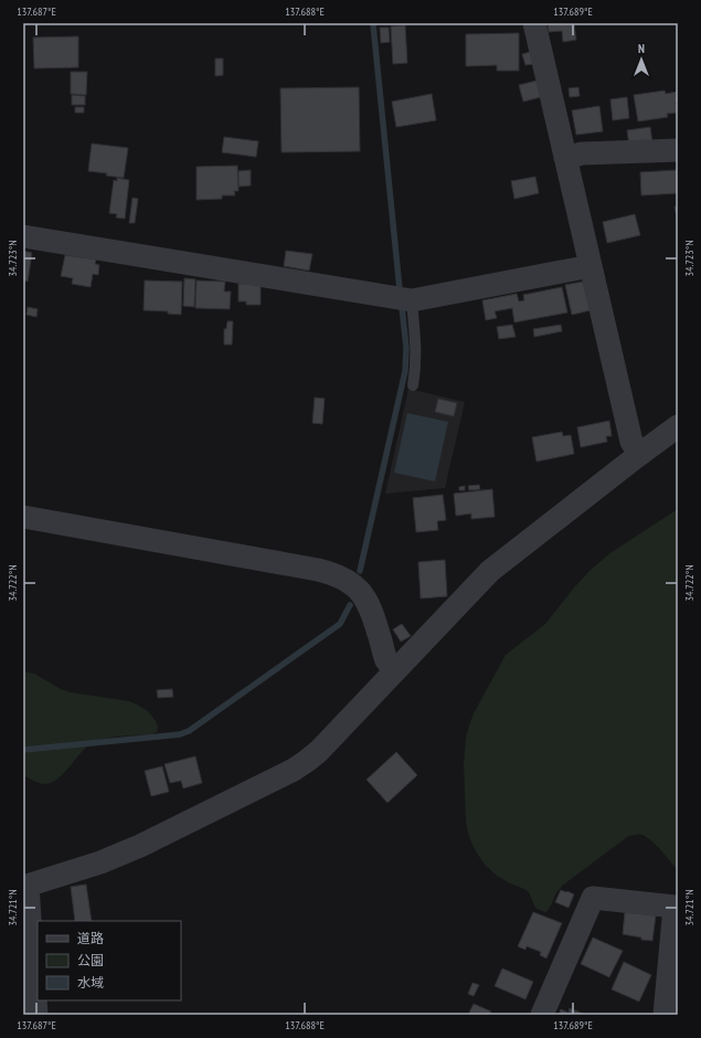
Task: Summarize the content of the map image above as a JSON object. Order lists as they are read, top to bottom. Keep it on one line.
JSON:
{"legend":["道路","公園","水域"],"north":"top","coordinates":["137.687°E","137.688°E","137.689°E","34.723°N","34.722°N","34.721°N"]}
